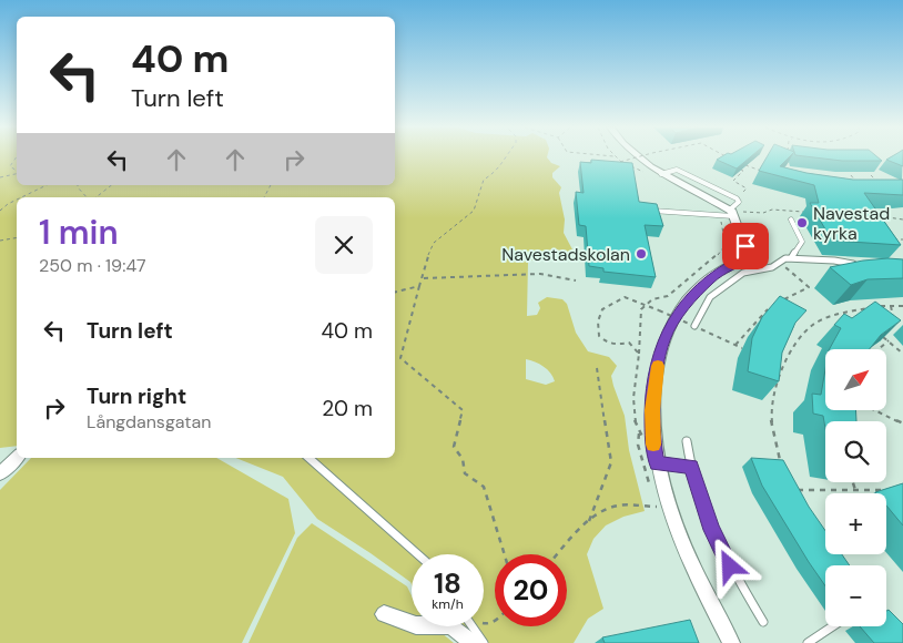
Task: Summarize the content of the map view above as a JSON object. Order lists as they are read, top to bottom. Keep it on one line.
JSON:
{"places":["Navestad kyrka","Navestadskolan"],"north":"top right","page":{"turn":["40 m","Turn left"],"heading":["1 min","250 m · 19:47"],"list":[{"name":"Turn left","value":"40 m"},{"name":"Turn right","note":"Långdansgatan","value":"20 m"}],"map_buttons":["+","−"],"speed":"18 km/h","limit":"20"}}
